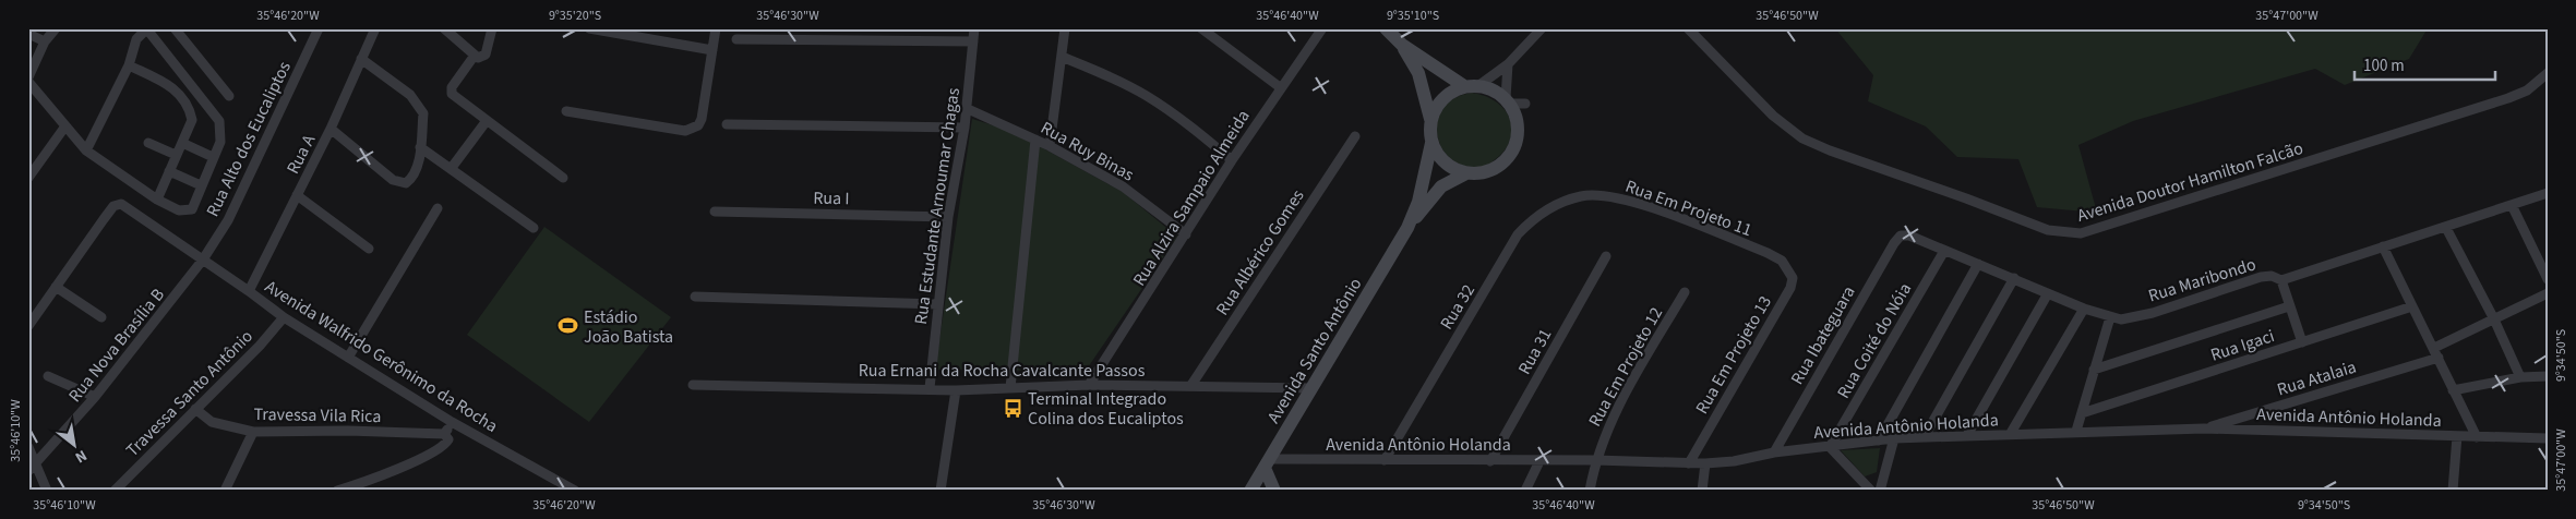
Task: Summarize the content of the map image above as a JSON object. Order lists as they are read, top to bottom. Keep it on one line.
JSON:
{"streets":{"street":["Rua Alto dos Eucaliptos","Rua Ruy Binas","Rua A","Avenida Doutor Hamilton Falcão","Rua I","Rua Alzira Sampaio Almeida","Rua Estudante Arnoumar Chagas","Rua Em Projeto 11","Rua Albérico Gomes","Rua Maribondo","Rua 32","Rua Ibateguara","Rua Coité do Nóia","Rua Nova Brasília B","Rua Igaci","Avenida Santo Antônio","Rua 31","Rua Em Projeto 13","Avenida Walfrido Gerônimo da Rocha","Rua Em Projeto 12","Rua Ernani da Rocha Cavalcante Passos","Rua Atalaia","Travessa Santo Antônio","Travessa Vila Rica","Avenida Antônio Holanda"]},"crossings":[["Rua Alto dos Eucaliptos","Rua Nova Brasília B"],["Rua Alto dos Eucaliptos","Avenida Walfrido Gerônimo da Rocha"],["Rua Ruy Binas","Rua Alzira Sampaio Almeida"],["Rua Ruy Binas","Rua Estudante Arnoumar Chagas"],["Rua A","Avenida Walfrido Gerônimo da Rocha"],["Rua I","Rua Estudante Arnoumar Chagas"],["Rua Alzira Sampaio Almeida","Rua Ernani da Rocha Cavalcante Passos"],["Rua Estudante Arnoumar Chagas","Rua Ernani da Rocha Cavalcante Passos"],["Rua Em Projeto 11","Rua 32"],["Rua Em Projeto 11","Rua Em Projeto 13"],["Rua Albérico Gomes","Rua Ernani da Rocha Cavalcante Passos"],["Rua Maribondo","Rua Ibateguara"],["Rua Maribondo","Rua Coité do Nóia"],["Rua 32","Avenida Antônio Holanda"],["Rua Ibateguara","Avenida Antônio Holanda"],["Rua Coité do Nóia","Avenida Antônio Holanda"],["Rua Nova Brasília B","Avenida Walfrido Gerônimo da Rocha"],["Avenida Santo Antônio","Rua Ernani da Rocha Cavalcante Passos"],["Avenida Santo Antônio","Avenida Antônio Holanda"],["Rua 31","Avenida Antônio Holanda"],["Rua Em Projeto 13","Avenida Antônio Holanda"],["Avenida Walfrido Gerônimo da Rocha","Travessa Santo Antônio"],["Rua Em Projeto 12","Avenida Antônio Holanda"],["Rua Atalaia","Avenida Antônio Holanda"],["Travessa Santo Antônio","Travessa Vila Rica"]],"places":{"sports":["Estádio João Batista"],"bus stop":["Terminal Integrado Colina dos Eucaliptos"]},"scale_bar":"100 m","north":"bottom right","coordinates":["35°46'20\"W","9°35'20\"S","35°46'30\"W","35°46'40\"W","9°35'10\"S","35°46'50\"W","35°47'00\"W","9°34'50\"S","35°46'10\"W"]}
